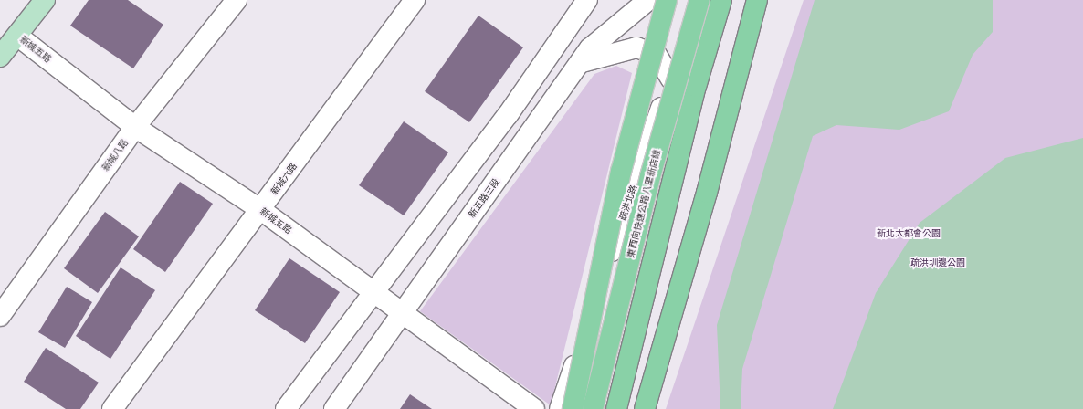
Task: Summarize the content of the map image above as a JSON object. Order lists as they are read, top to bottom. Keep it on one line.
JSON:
{"streets":{"highway":["東西向快速公路 八里新店線"],"street":["新城五路","新城八路","新城六路","新五路三段","疏洪北路"]},"crossings":[["新城五路","新城八路"],["新城五路","新城六路"],["新城五路","新五路三段"]],"parks":["新北大都會公園","疏洪圳邊公園"]}
